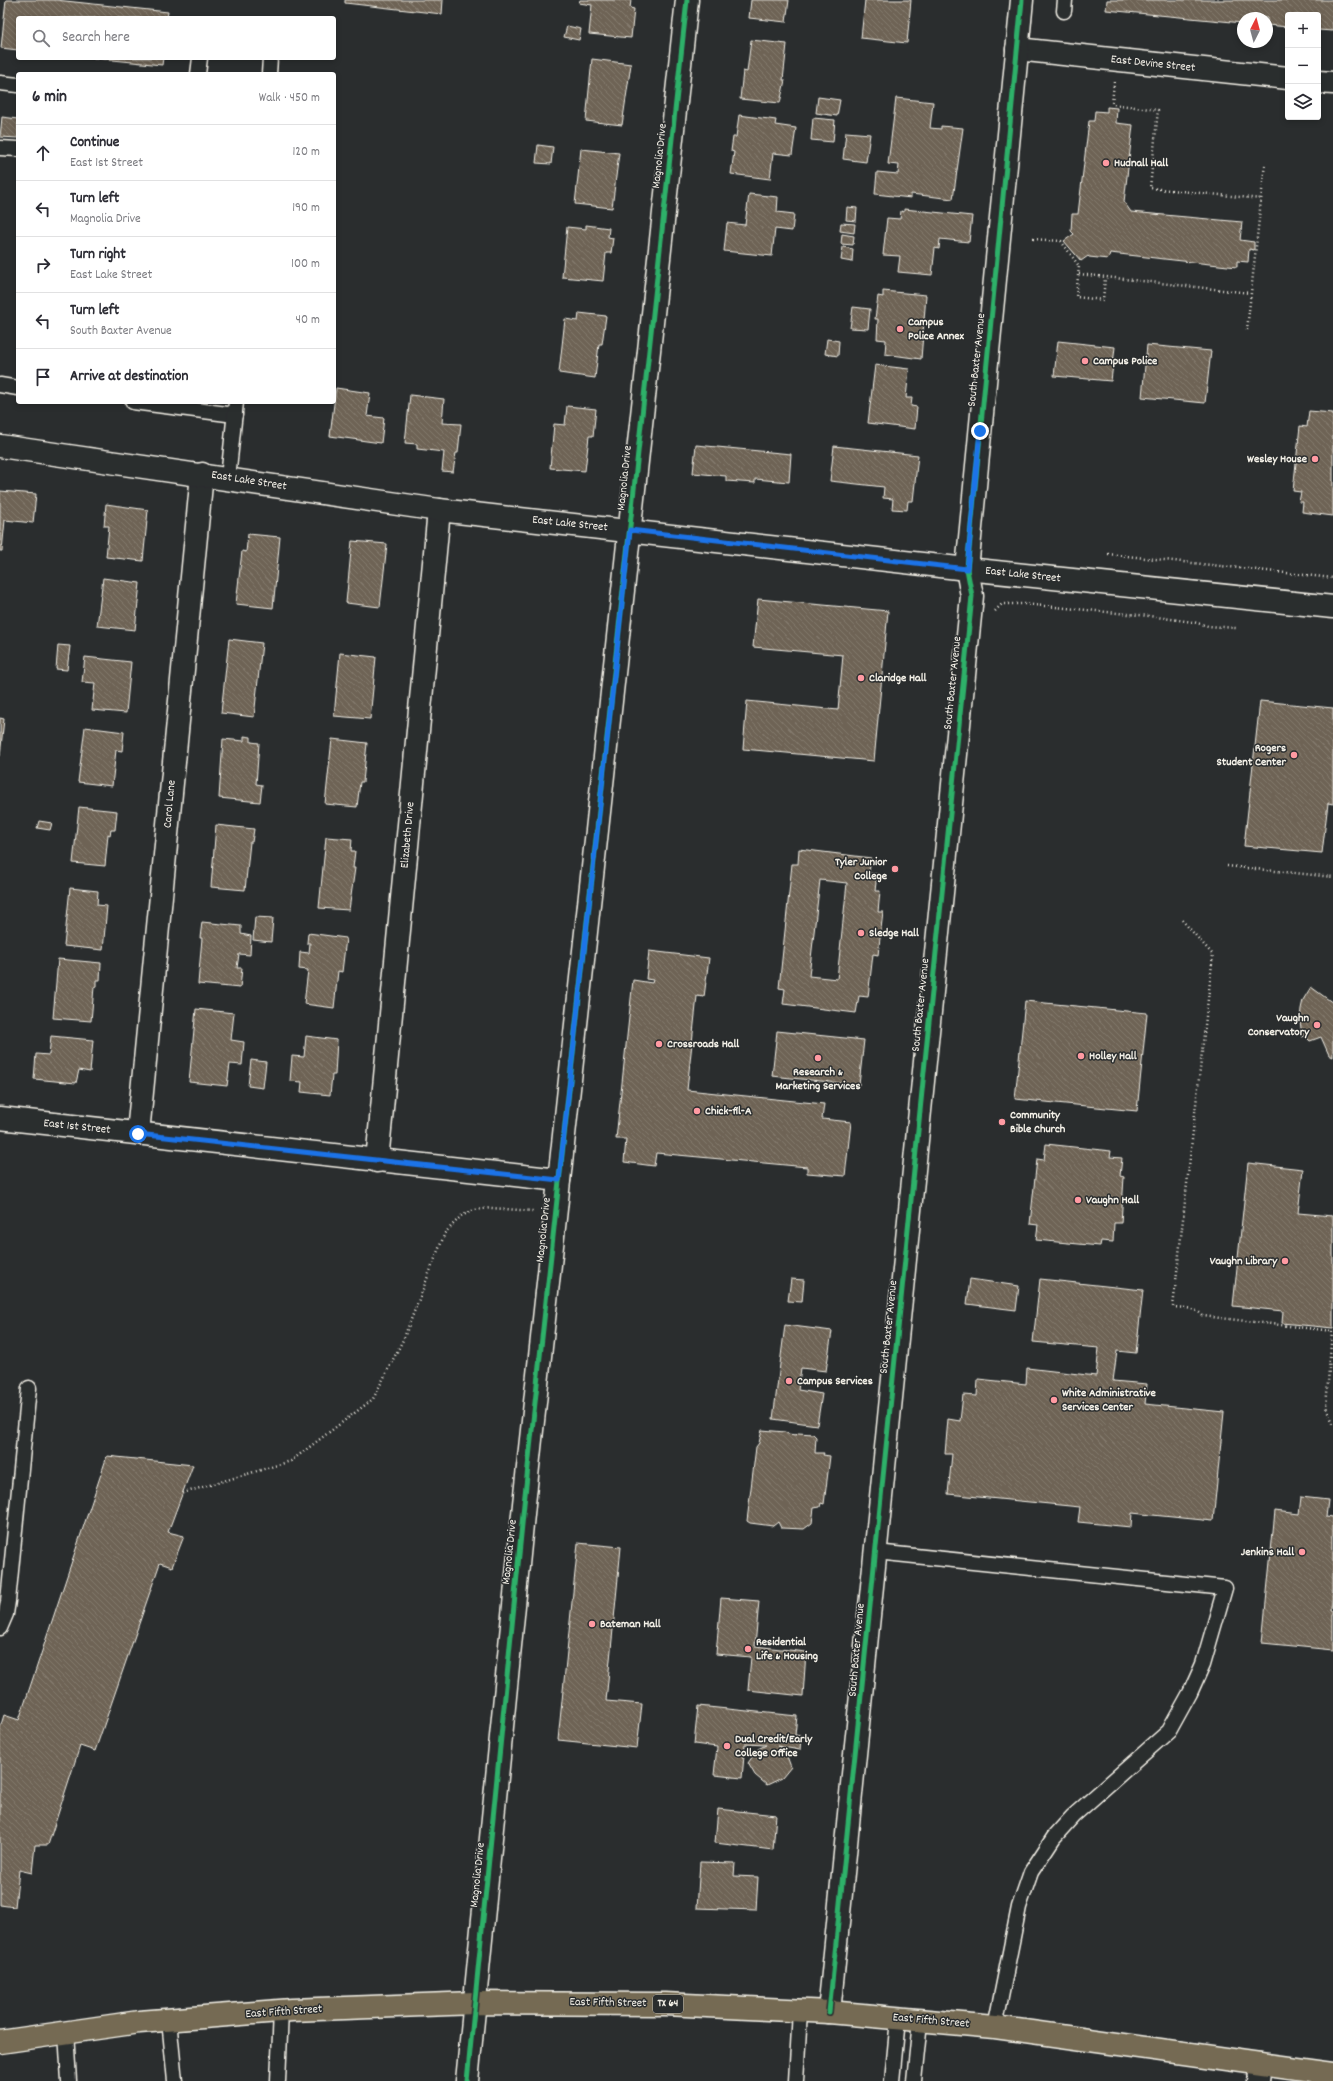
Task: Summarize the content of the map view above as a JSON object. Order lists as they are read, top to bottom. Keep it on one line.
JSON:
{"streets":{"main road":["East Fifth Street","TX 64"],"street":["East Devine Street","Magnolia Drive","South Baxter Avenue","East Lake Street","Carol Lane","Elizabeth Drive","East 1st Street"]},"crossings":[["East Devine Street","South Baxter Avenue"],["Magnolia Drive","East Lake Street"],["Magnolia Drive","East 1st Street"],["Magnolia Drive","East Fifth Street"],["South Baxter Avenue","East Lake Street"],["South Baxter Avenue","East Fifth Street"],["East Lake Street","Carol Lane"],["East Lake Street","Elizabeth Drive"],["Carol Lane","East 1st Street"],["Elizabeth Drive","East 1st Street"]],"places":["Hudnall Hall","Campus Police Annex","Campus Police","Wesley House","Claridge Hall","Rogers Student Center","Tyler Junior College","Sledge Hall","Vaughn Conservatory","Crossroads Hall","Holley Hall","Research & Marketing Services","Chick-fil-A","Community Bible Church","Vaughn Hall","Vaughn Library","Campus Services","White Administrative Services Center","Jenkins Hall","Bateman Hall","Residential Life & Housing","Dual Credit/Early College Office"],"north":"top","page":{"map_buttons":["+","−"],"search":"Search here","heading":["6 min","Walk · 450 m"],"list":[["Continue","East 1st Street","120 m"],["Turn left","Magnolia Drive","190 m"],["Turn right","East Lake Street","100 m"],["Turn left","South Baxter Avenue","40 m"],"Arrive at destination"]}}
